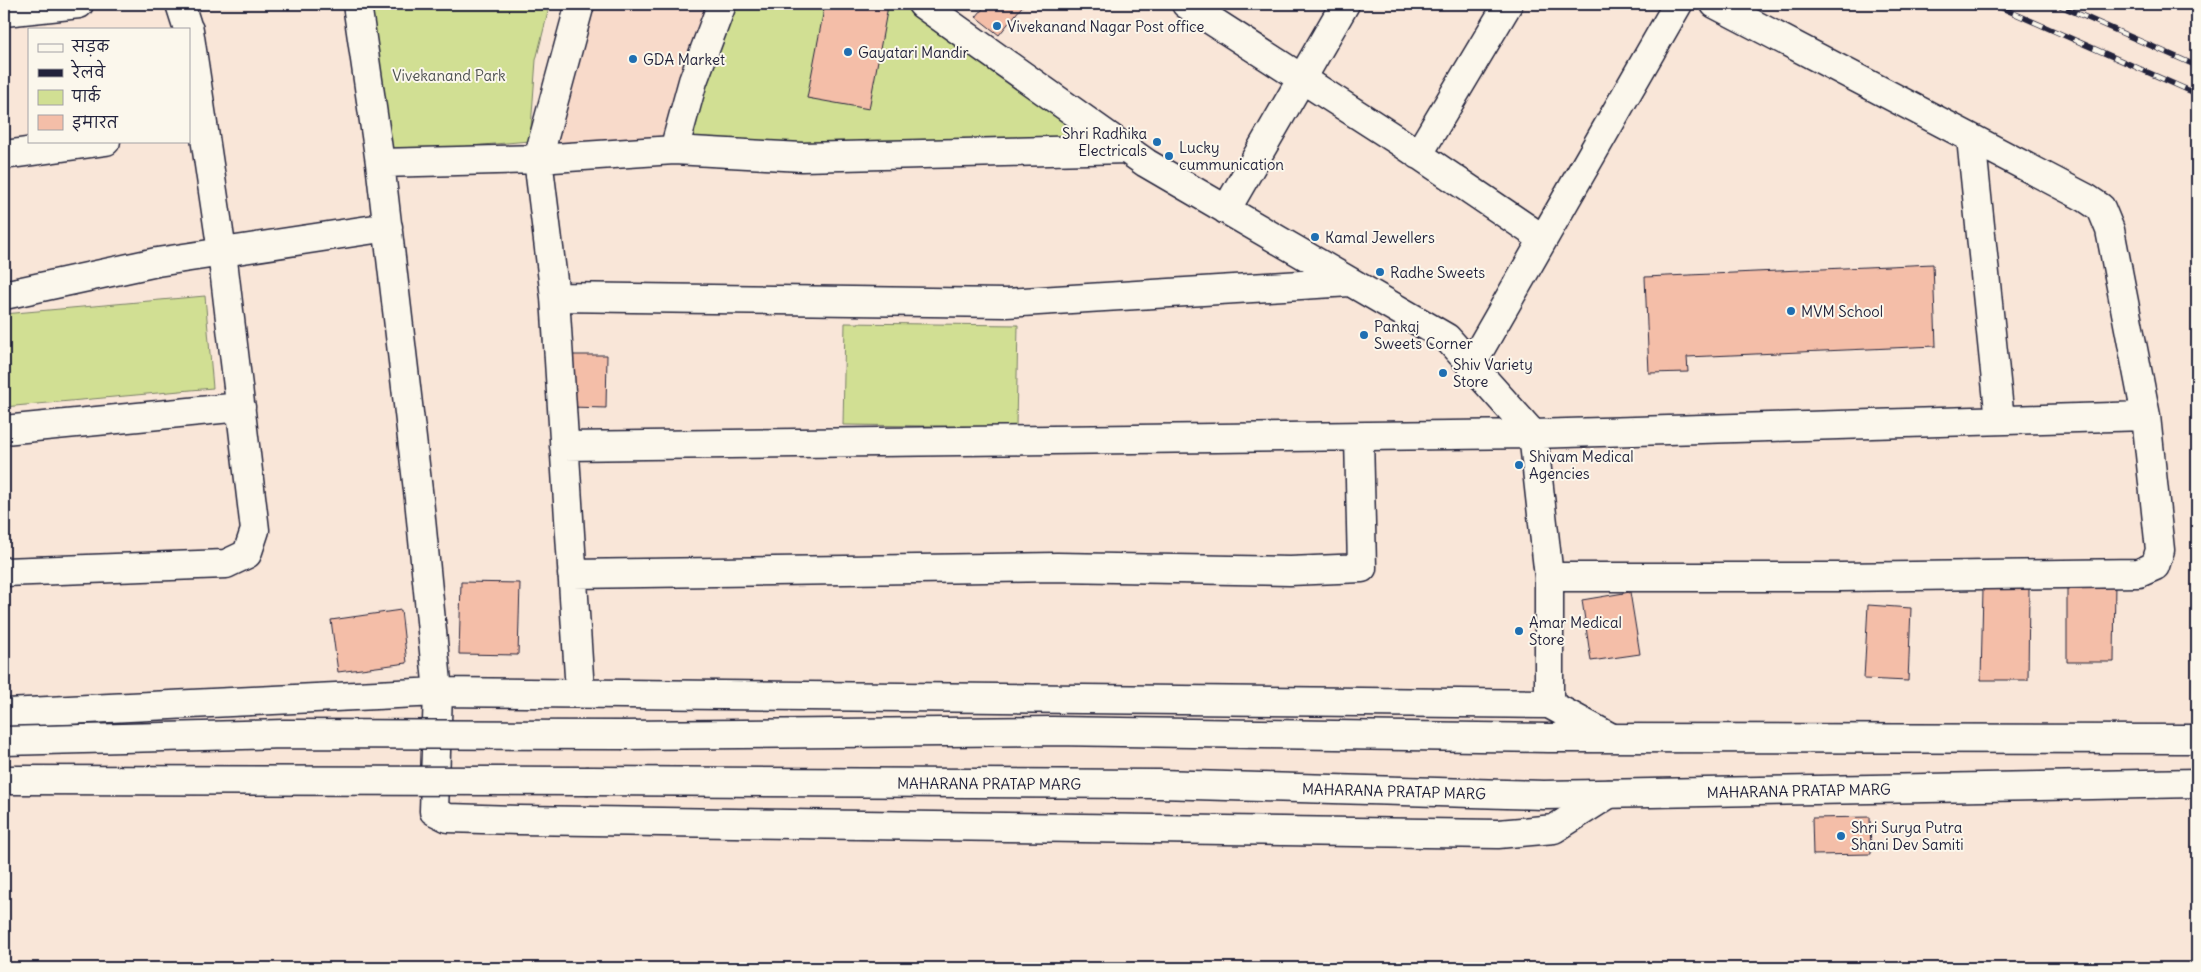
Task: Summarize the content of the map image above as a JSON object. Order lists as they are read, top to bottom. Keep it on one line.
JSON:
{"streets":{"street":["MAHARANA PRATAP MARG"]},"parks":["Vivekanand Park"],"places":["Vivekanand Nagar Post office","Gayatari Mandir","GDA Market","Shri Radhika Electricals","Lucky cummunication","Kamal Jewellers","Radhe Sweets","MVM School","Pankaj Sweets Corner","Shiv Variety Store","Shivam Medical Agencies","Amar Medical Store","Shri Surya Putra Shani Dev Samiti"],"legend":["सड़क","रेलवे","पार्क","इमारत"]}
